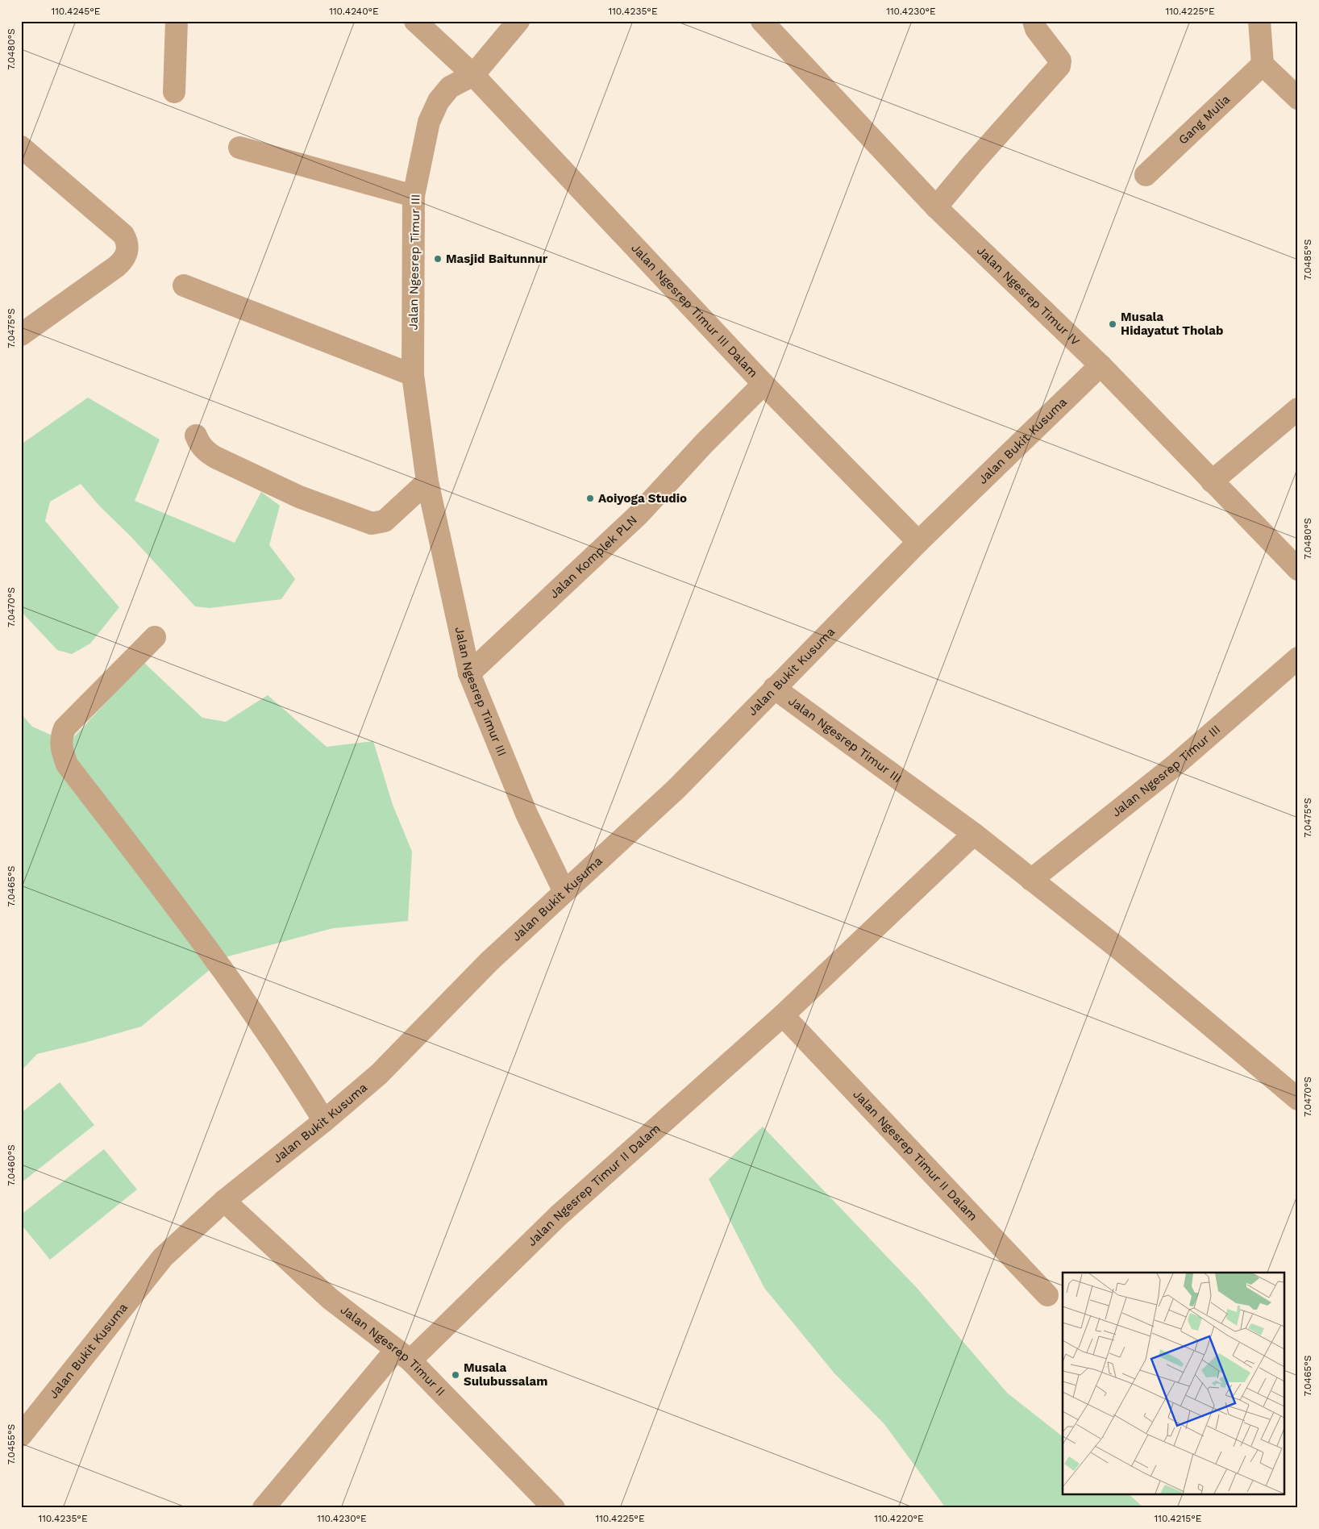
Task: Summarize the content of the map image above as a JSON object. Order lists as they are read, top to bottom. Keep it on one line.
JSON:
{"streets":{"street":["Gang Mulia","Jalan Ngesrep Timur III","Jalan Ngesrep Timur IV","Jalan Ngesrep Timur III Dalam","Jalan Bukit Kusuma","Jalan Komplek PLN","Jalan Ngesrep Timur II Dalam","Jalan Ngesrep Timur II"]},"crossings":[["Jalan Ngesrep Timur III","Jalan Ngesrep Timur III Dalam"],["Jalan Ngesrep Timur III","Jalan Bukit Kusuma"],["Jalan Ngesrep Timur III","Jalan Komplek PLN"],["Jalan Ngesrep Timur III","Jalan Ngesrep Timur II Dalam"],["Jalan Ngesrep Timur IV","Jalan Bukit Kusuma"],["Jalan Ngesrep Timur III Dalam","Jalan Bukit Kusuma"],["Jalan Ngesrep Timur III Dalam","Jalan Komplek PLN"],["Jalan Bukit Kusuma","Jalan Ngesrep Timur II"],["Jalan Ngesrep Timur II Dalam","Jalan Ngesrep Timur II"]],"places":["Masjid Baitunnur","Musala Hidayatut Tholab","Aoiyoga Studio","Musala Sulubussalam"],"coordinates":["110.4245°E","110.4240°E","110.4235°E","110.4230°E","110.4225°E","7.0480°S","7.0485°S","7.0475°S","7.0470°S","7.0465°S","7.0460°S","7.0455°S","110.4220°E","110.4215°E"]}
